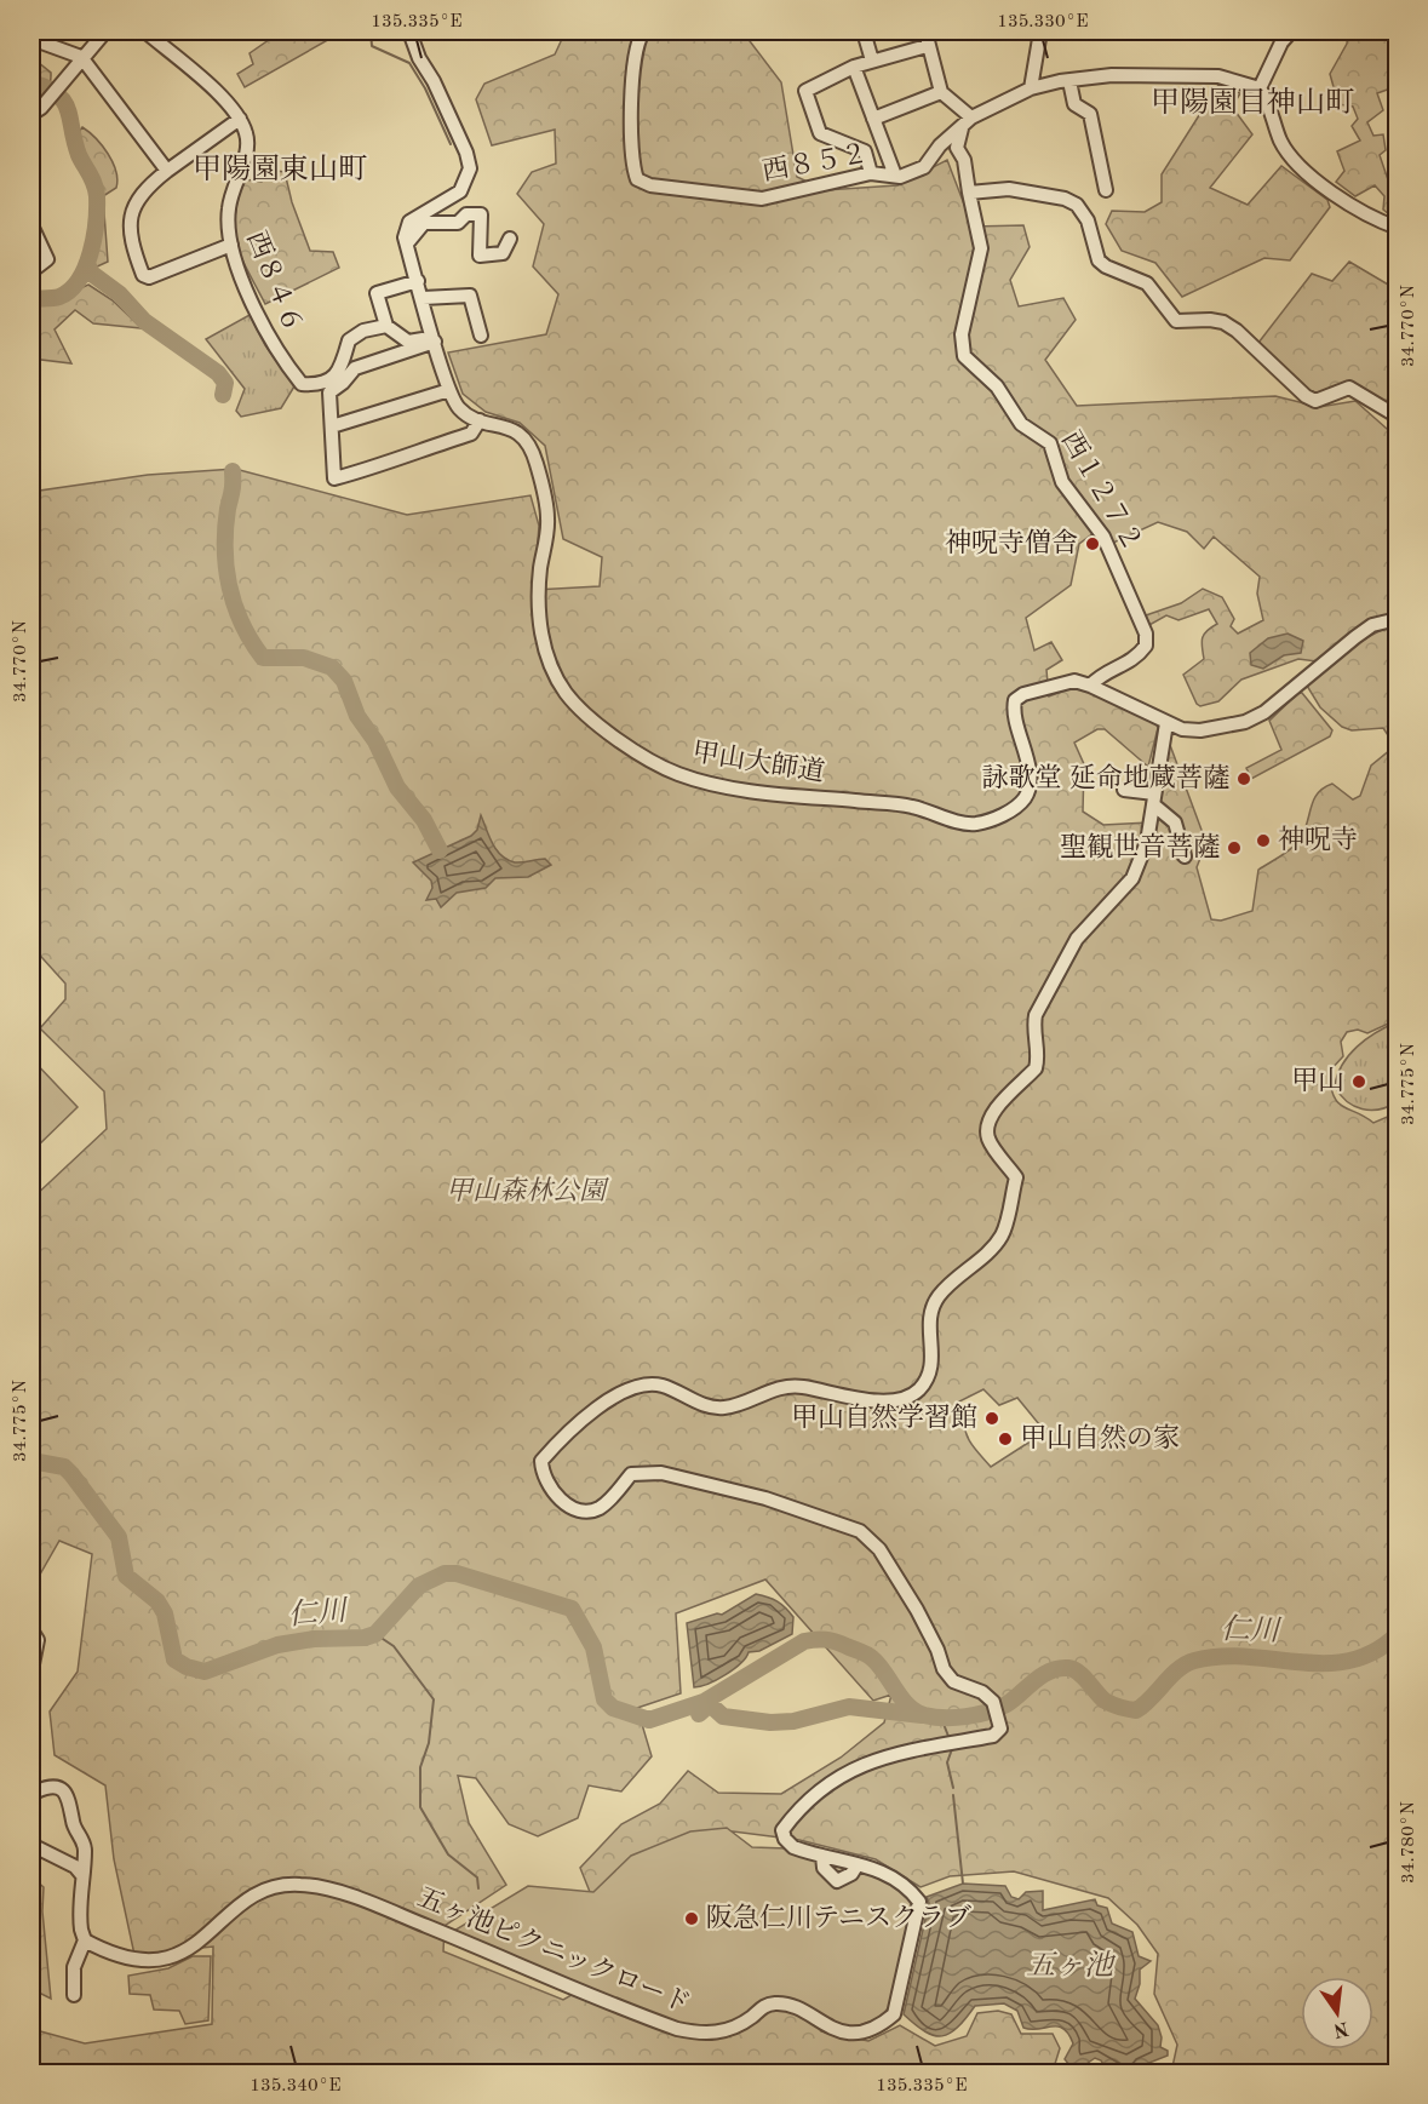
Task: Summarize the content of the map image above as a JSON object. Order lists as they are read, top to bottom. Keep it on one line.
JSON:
{"streets":{"street":["西８５２","西８４６","西１２７２","甲山大師道","五ヶ池ピクニックロード"]},"crossings":[["西８５２","西１２７２"],["西１２７２","甲山大師道"],["甲山大師道","五ヶ池ピクニックロード"]],"districts":["甲陽園目神山町","甲陽園東山町"],"water":["仁川","五ヶ池"],"parks":["甲山森林公園"],"places":["神呪寺僧舎","詠歌堂 延命地蔵菩薩","神呪寺","聖観世音菩薩","甲山","甲山自然学習館","甲山自然の家","阪急仁川テニスクラブ"],"north":"bottom","coordinates":["135.335°E","135.330°E","34.770°N","34.775°N","34.780°N","135.340°E"]}
